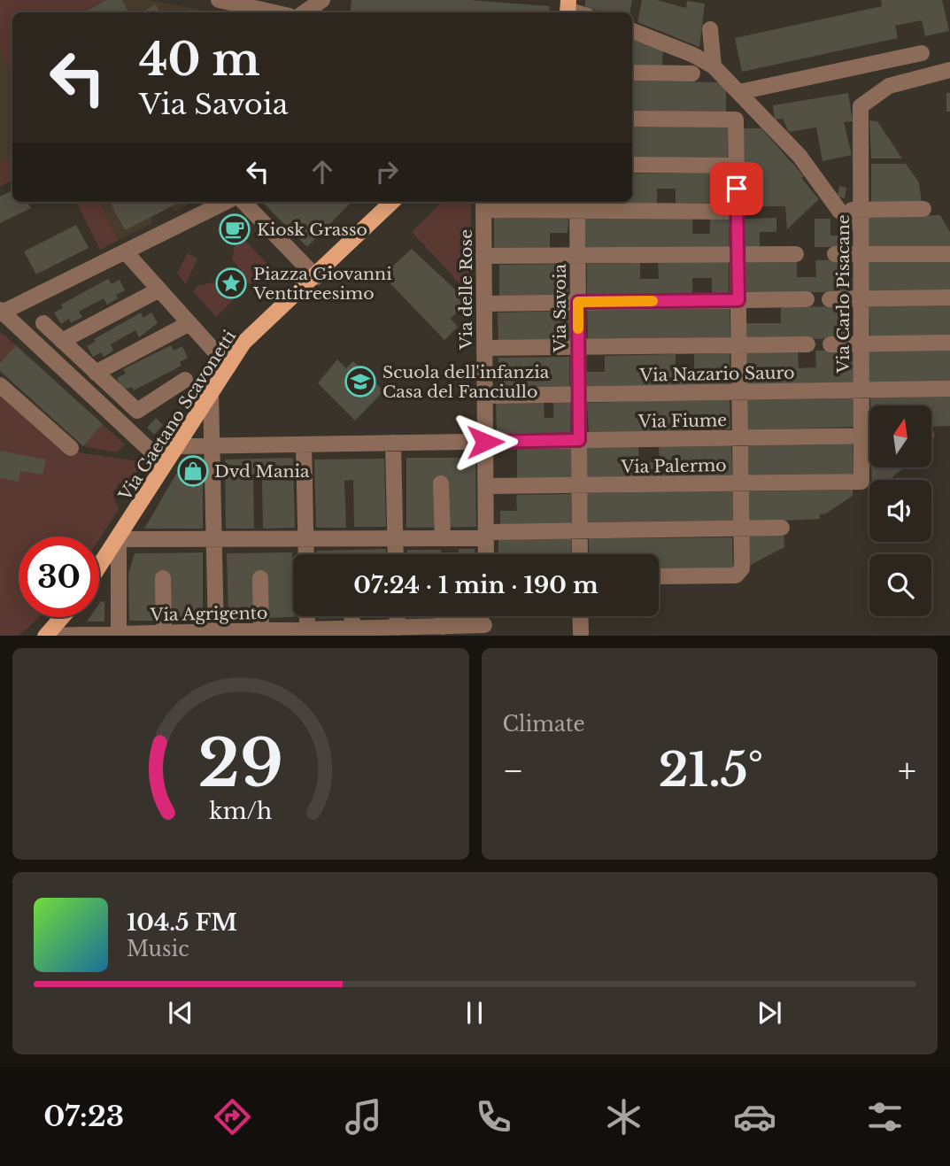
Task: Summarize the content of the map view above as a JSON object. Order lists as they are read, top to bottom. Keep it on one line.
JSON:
{"streets":{"main road":["Via Gaetano Scavonetti"],"street":["Via delle Rose","Via Carlo Pisacane","Via Savoia","Via Nazario Sauro","Via Fiume","Via Palermo","Via Agrigento"]},"crossings":[["Via delle Rose","Via Nazario Sauro"],["Via delle Rose","Via Fiume"],["Via delle Rose","Via Palermo"],["Via Carlo Pisacane","Via Nazario Sauro"],["Via Carlo Pisacane","Via Fiume"],["Via Carlo Pisacane","Via Palermo"],["Via Savoia","Via Nazario Sauro"],["Via Savoia","Via Fiume"],["Via Savoia","Via Palermo"],["Via Gaetano Scavonetti","Via Fiume"]],"places":{"cafe":["Kiosk Grasso"],"place":["Piazza Giovanni Ventitreesimo"],"school or university":["Scuola dell'infanzia Casa del Fanciullo"],"shop":["Dvd Mania"]},"north":"top","page":{"turn":["40 m","Via Savoia"],"limit":"30","trip":"07:24 · 1 min · 190 m","tile":"Climate","heat":["−","21.5°","+"],"song":["104.5 FM","Music"],"tabs":"07:23","gauge":["29","km/h"]}}
